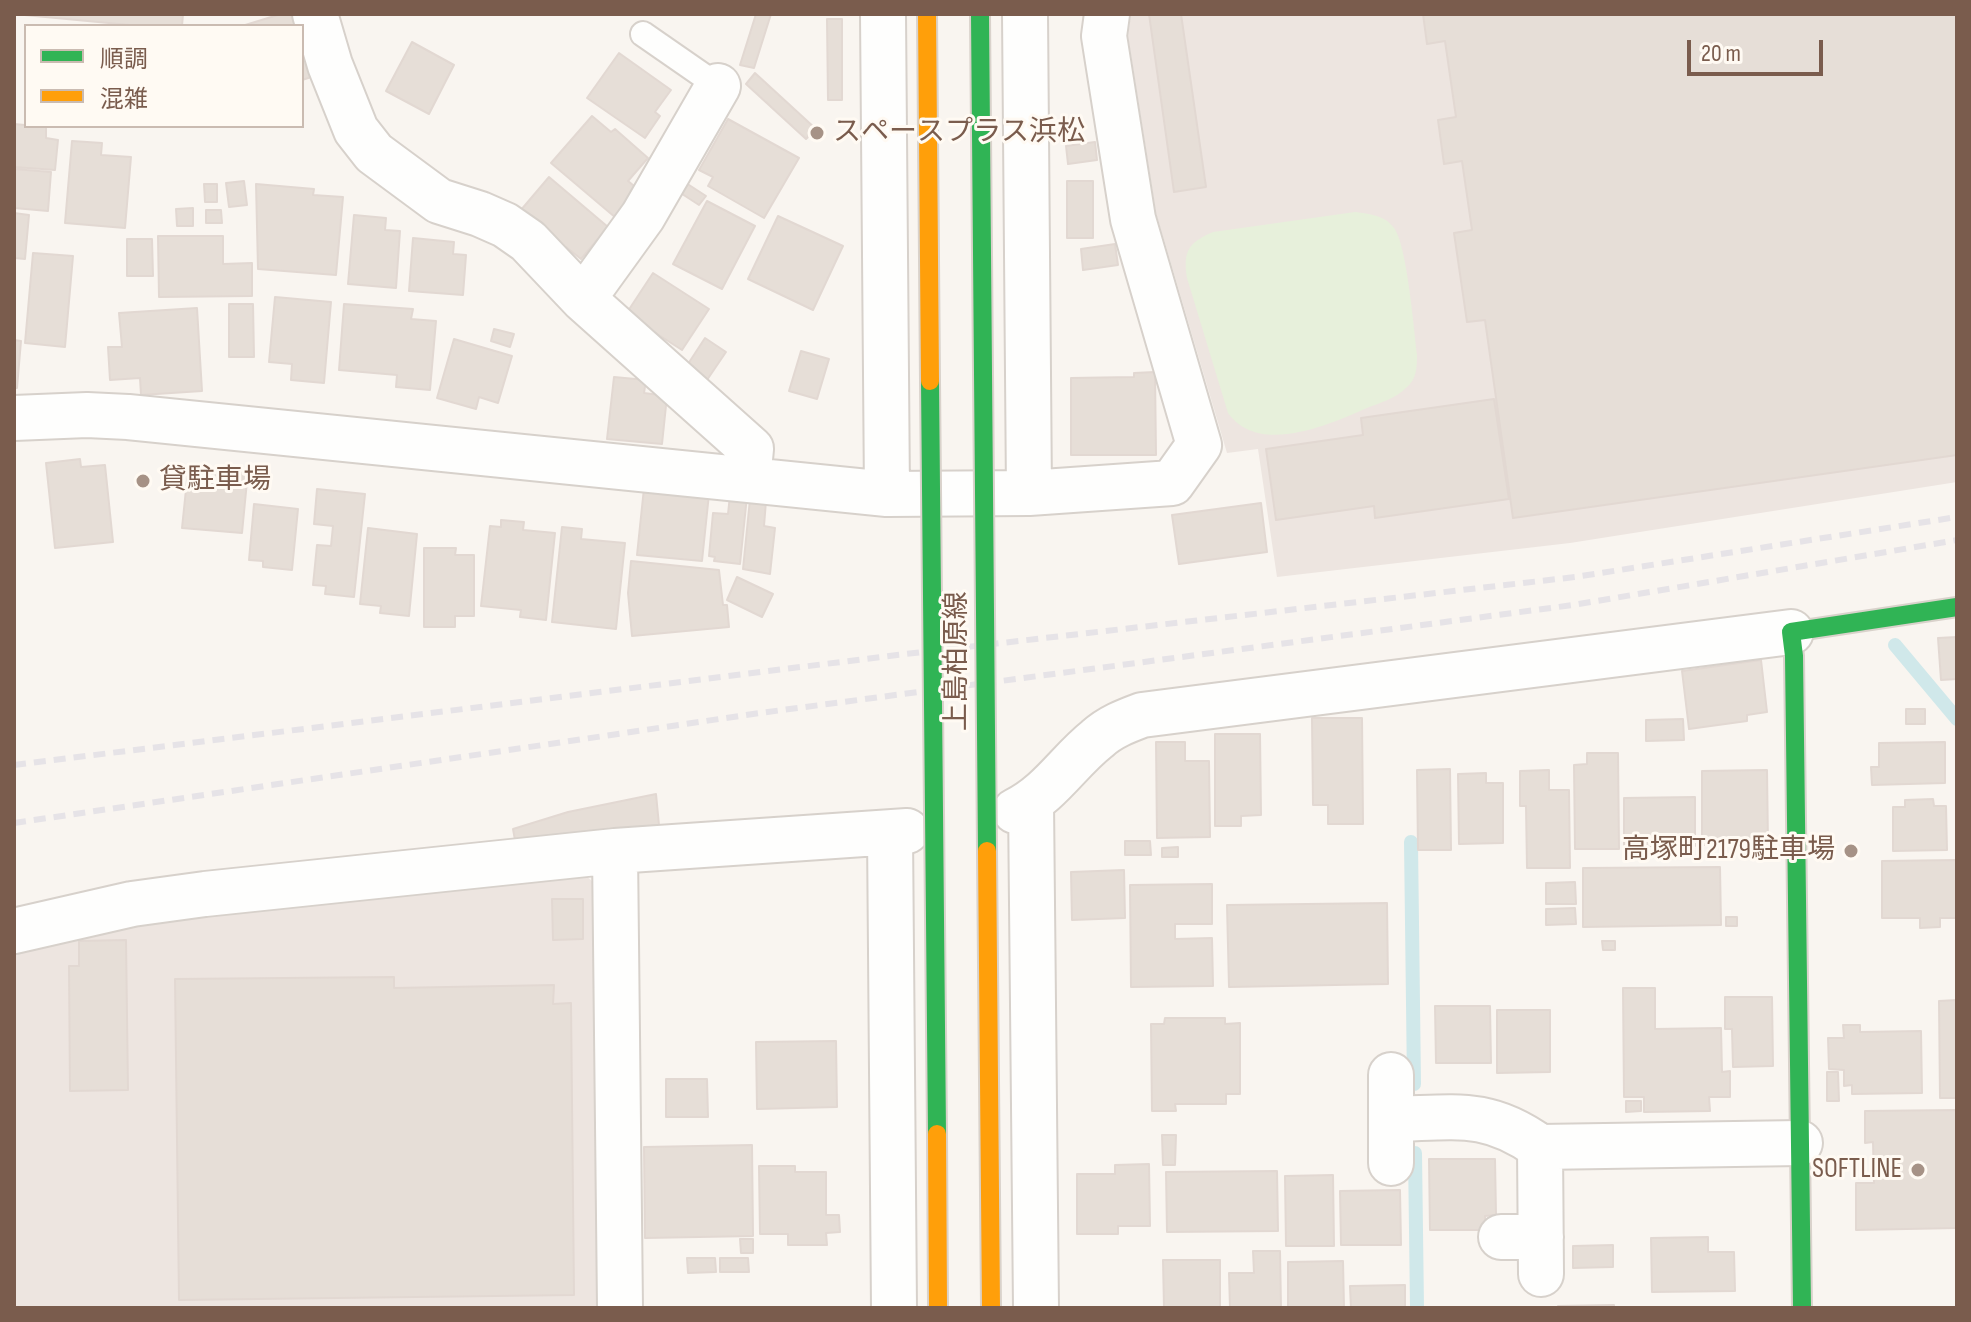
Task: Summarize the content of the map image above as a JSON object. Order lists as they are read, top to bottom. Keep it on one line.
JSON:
{"streets":{"street":["上島柏原線"]},"places":["スペースプラス浜松","貸駐車場","高塚町2179駐車場","SOFTLINE"],"legend":["順調","混雑"],"scale_bar":"20 m"}
